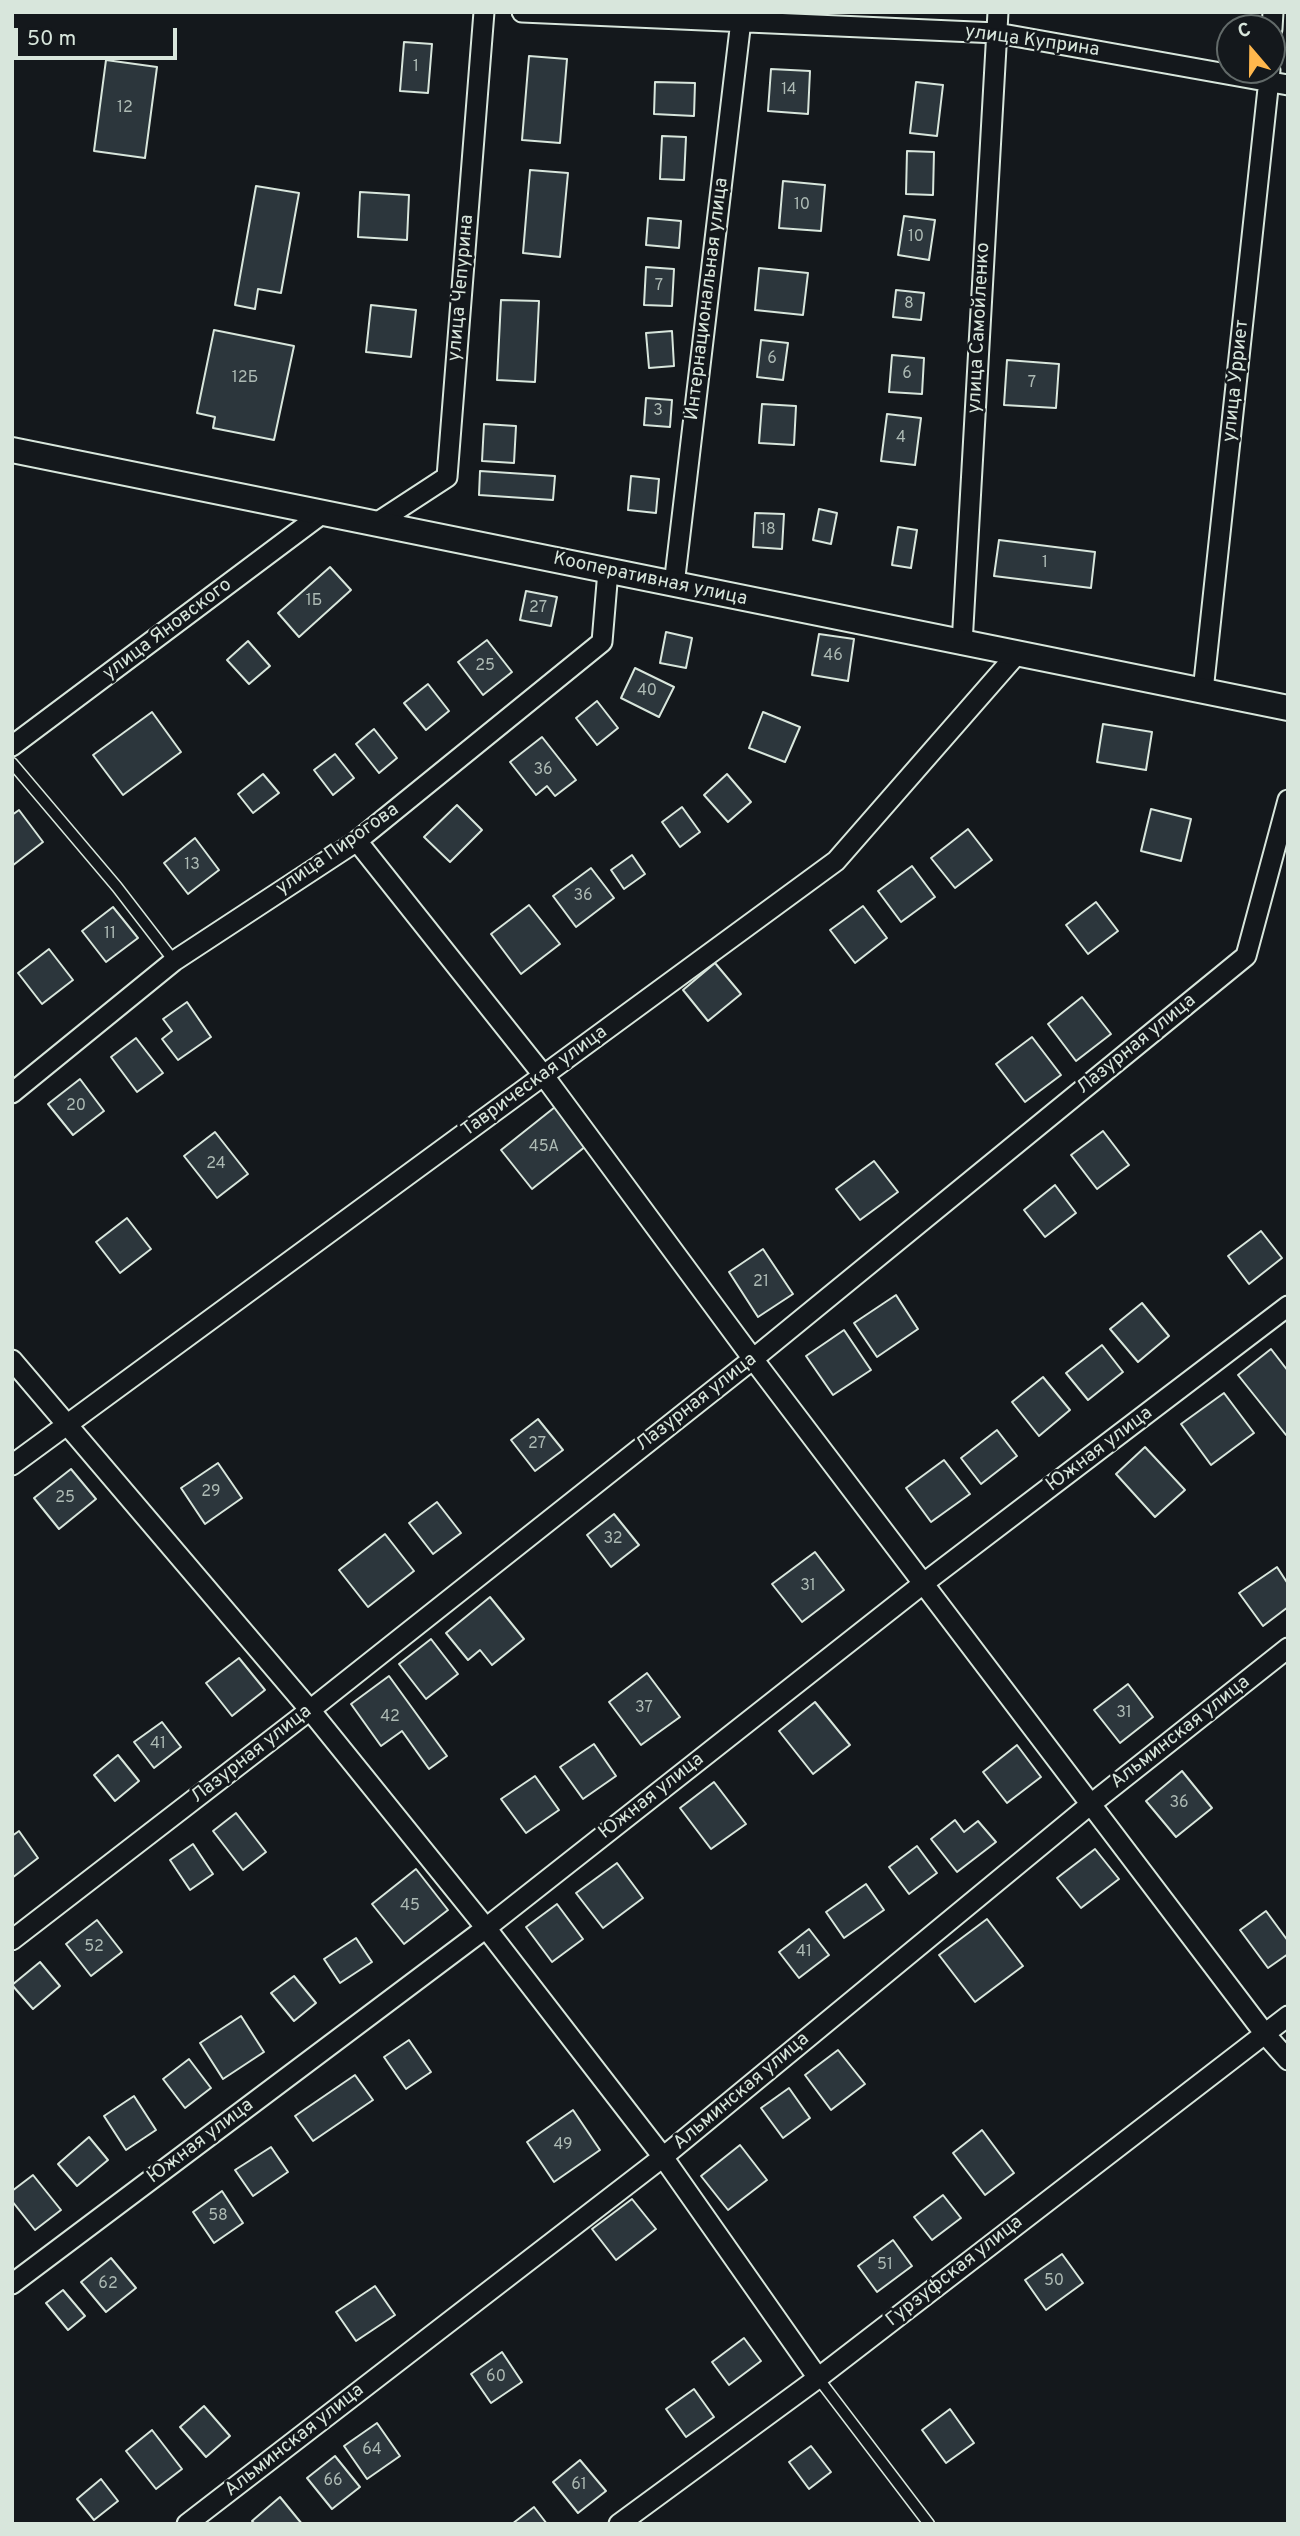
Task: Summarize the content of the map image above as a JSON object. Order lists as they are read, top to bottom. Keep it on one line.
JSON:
{"streets":{"street":["улица Куприна","улица Чепурина","Интернациональная улица","улица Самойленко","улица Урриет","Кооперативная улица","улица Яновского","улица Пирогова","Лазурная улица","Таврическая улица","Южная улица","Альминская улица","Гурзуфская улица"]},"crossings":[["улица Куприна","Интернациональная улица"],["улица Куприна","улица Самойленко"],["улица Чепурина","Кооперативная улица"],["Интернациональная улица","Кооперативная улица"],["улица Самойленко","Кооперативная улица"],["улица Урриет","Кооперативная улица"],["Кооперативная улица","улица Яновского"],["Кооперативная улица","улица Пирогова"],["Кооперативная улица","Таврическая улица"]],"house_numbers":["1","14","12","10","10","7","8","6","6","12Б","7","3","4","18","1","1Б","27","46","25","40","36","13","36","11","20","45А","24","21","27","29","25","32","31","37","31","42","41","36","45","52","41","49","58","51","50","62","60","64","66","61"],"scale_bar":"50 m","north":"top"}
